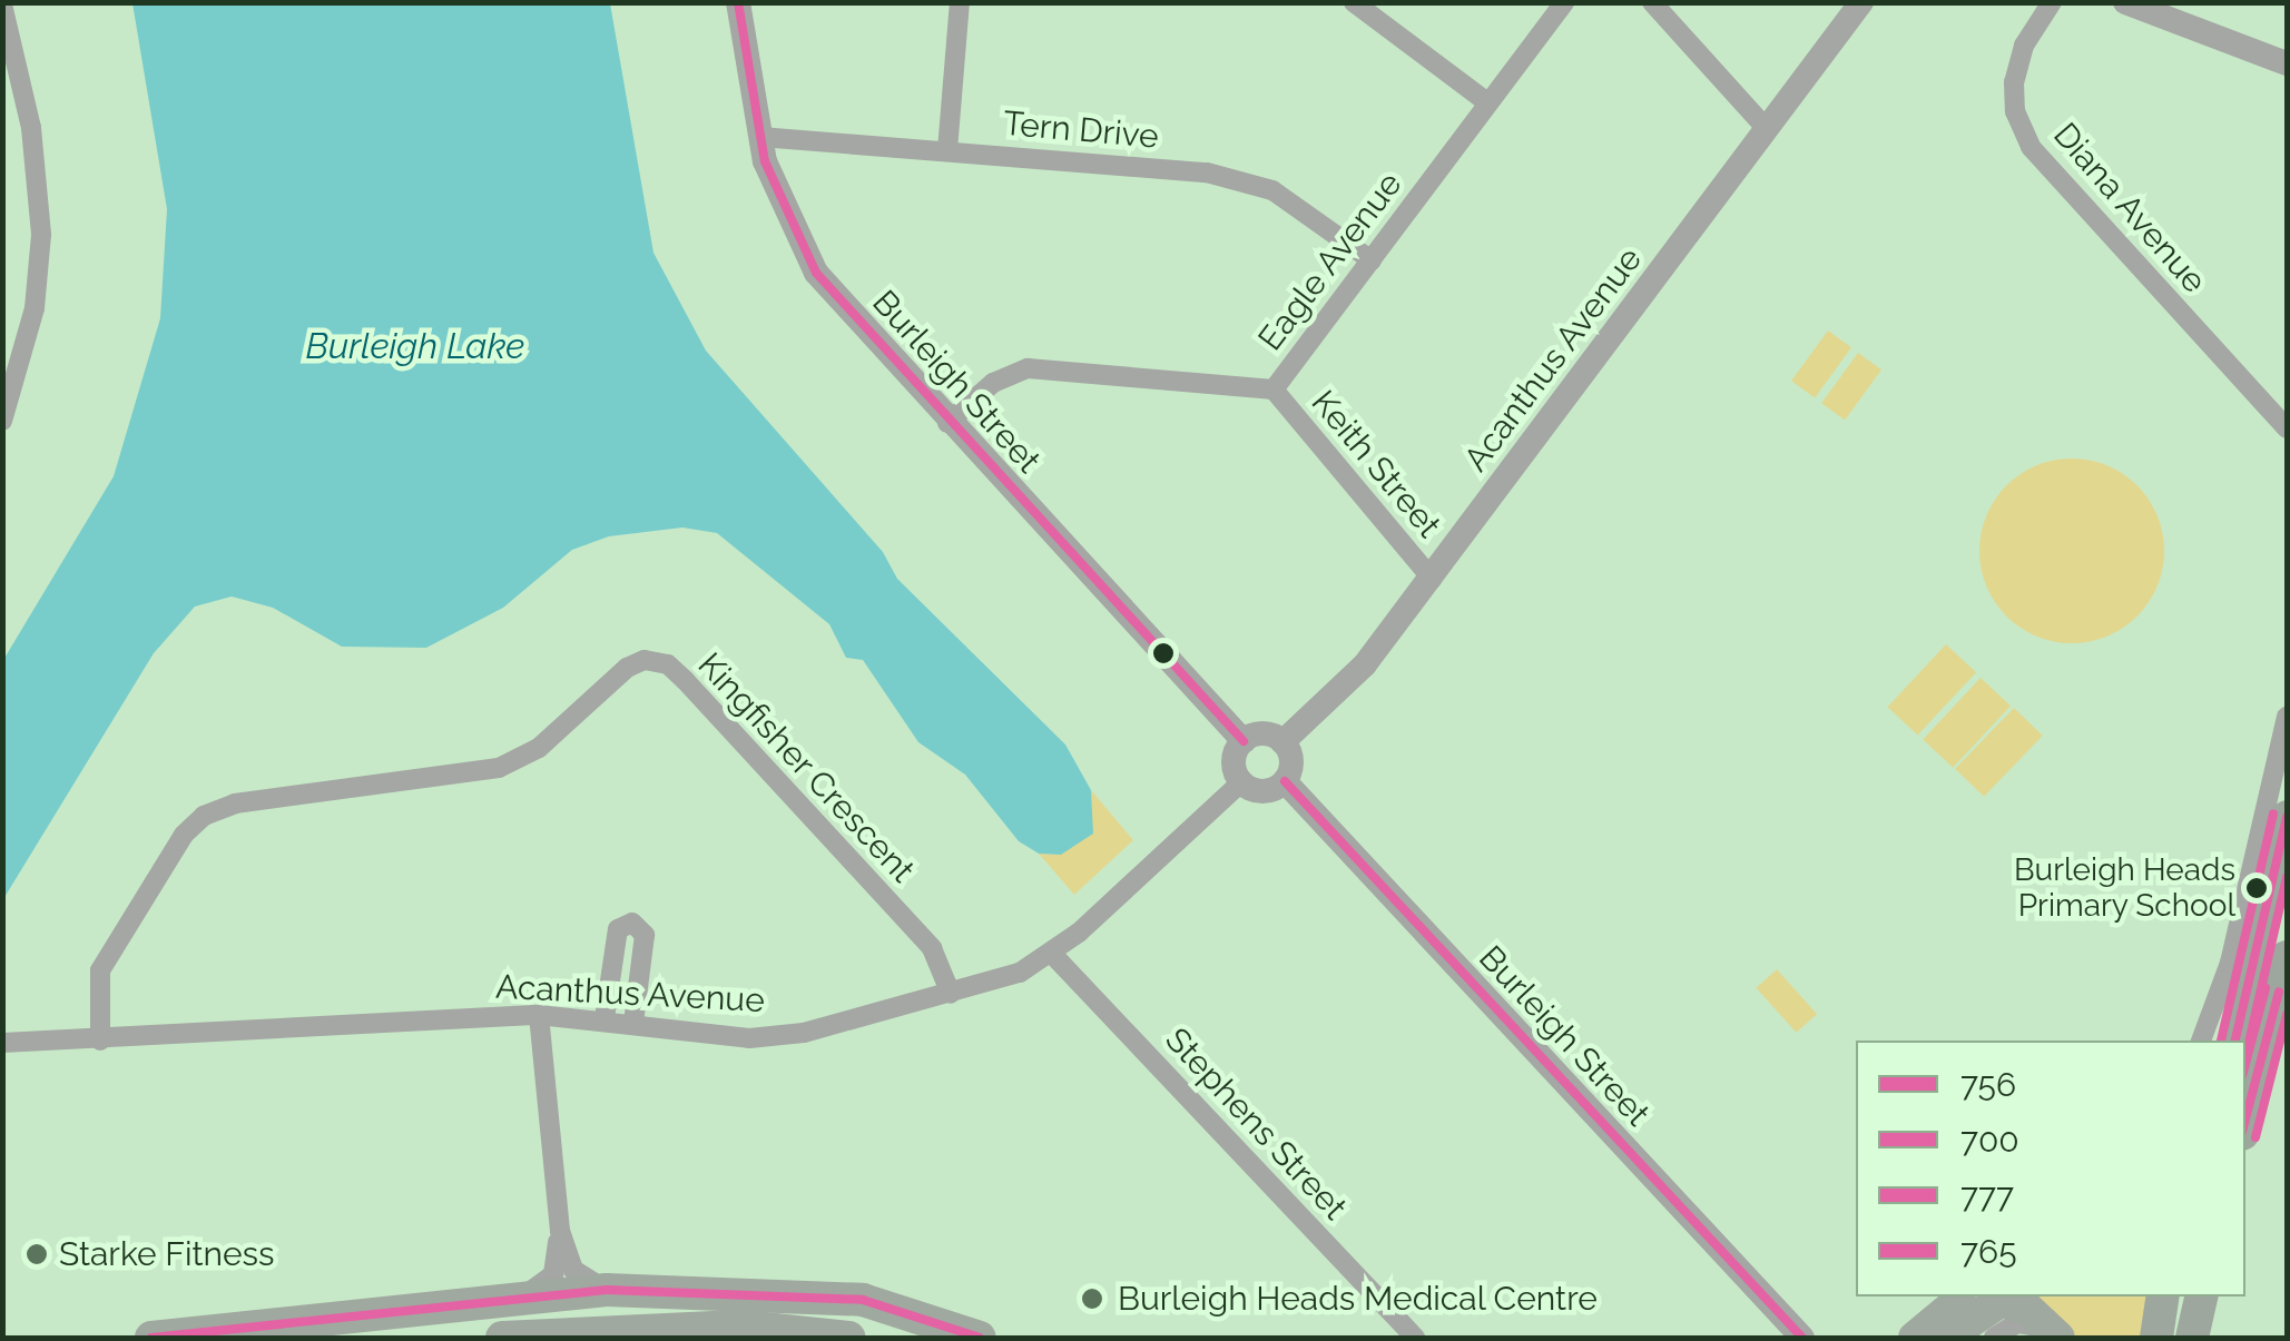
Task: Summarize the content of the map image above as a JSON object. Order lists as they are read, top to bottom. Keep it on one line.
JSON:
{"streets":{"street":["Tern Drive","Diana Avenue","Eagle Avenue","Acanthus Avenue","Burleigh Street","Keith Street","Kingfisher Crescent","Stephens Street"]},"crossings":[["Tern Drive","Eagle Avenue"],["Tern Drive","Burleigh Street"],["Eagle Avenue","Burleigh Street"],["Eagle Avenue","Keith Street"],["Acanthus Avenue","Burleigh Street"],["Acanthus Avenue","Keith Street"],["Acanthus Avenue","Kingfisher Crescent"],["Acanthus Avenue","Stephens Street"]],"water":["Burleigh Lake"],"places":["Burleigh Heads Primary School","Starke Fitness","Burleigh Heads Medical Centre"],"lines":["transit line 756","transit line 765","transit line 700","transit line 777"],"legend":["756","700","777","765"]}
